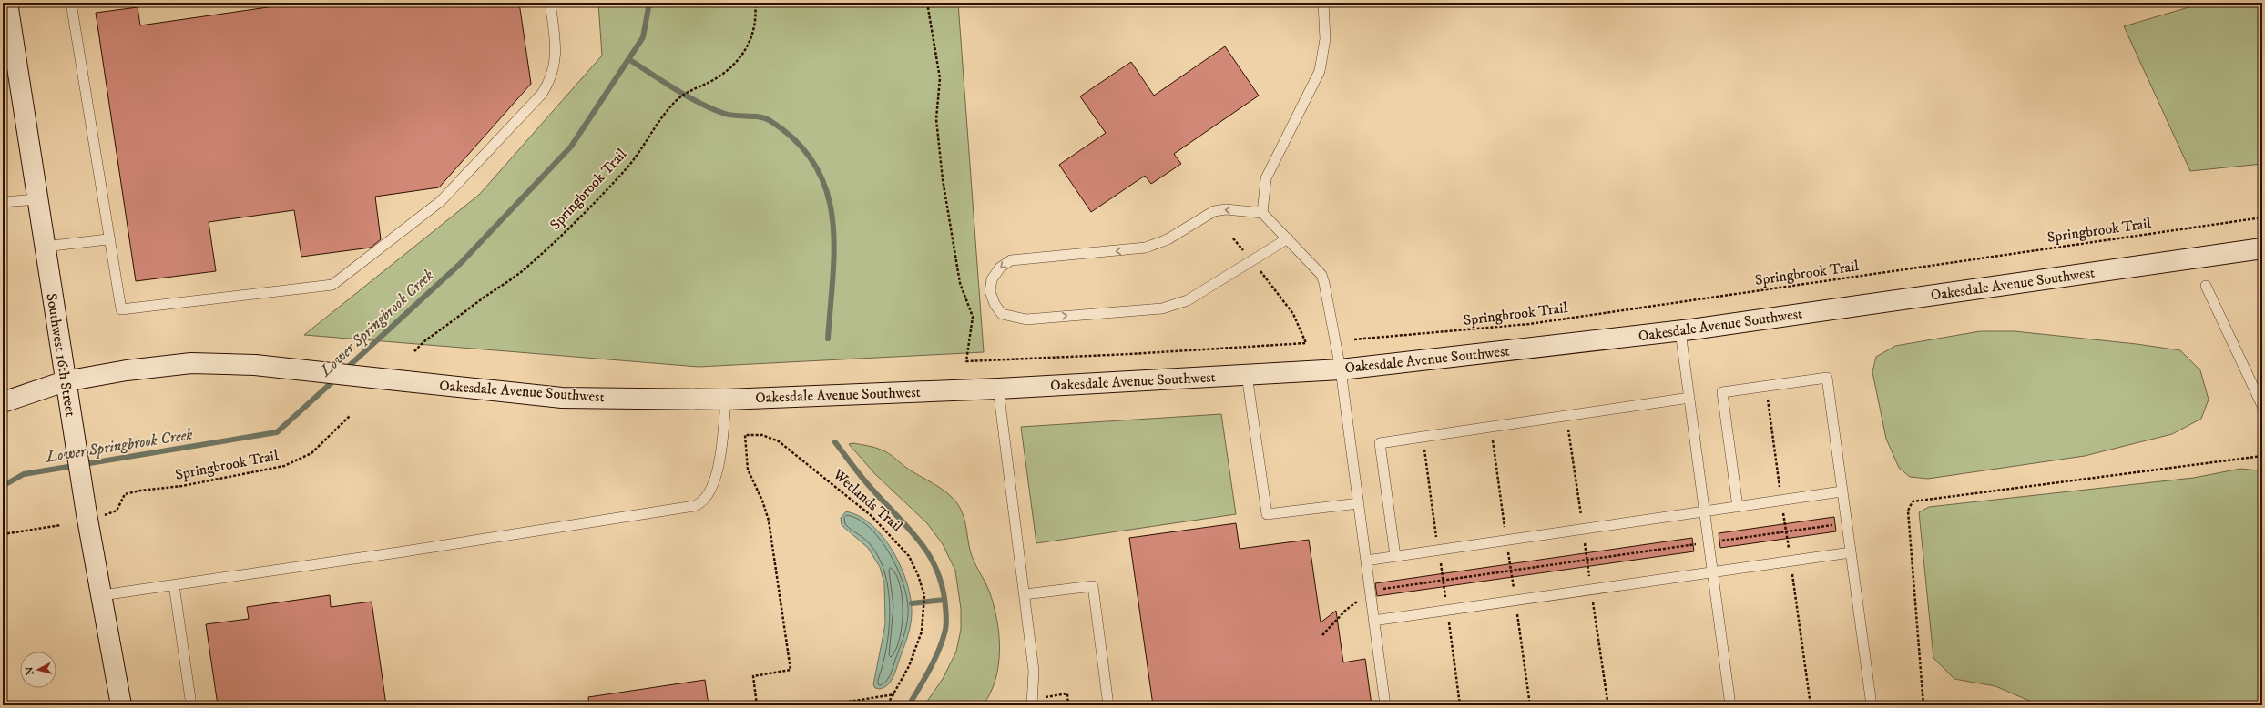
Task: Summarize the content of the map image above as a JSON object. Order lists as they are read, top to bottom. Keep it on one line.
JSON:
{"streets":{"street":["Oakesdale Avenue Southwest","Southwest 16th Street"],"path":["Springbrook Trail","Wetlands Trail"]},"crossings":[["Springbrook Trail","Southwest 16th Street"],["Oakesdale Avenue Southwest","Southwest 16th Street"]],"water":["Lower Springbrook Creek"],"north":"left"}
